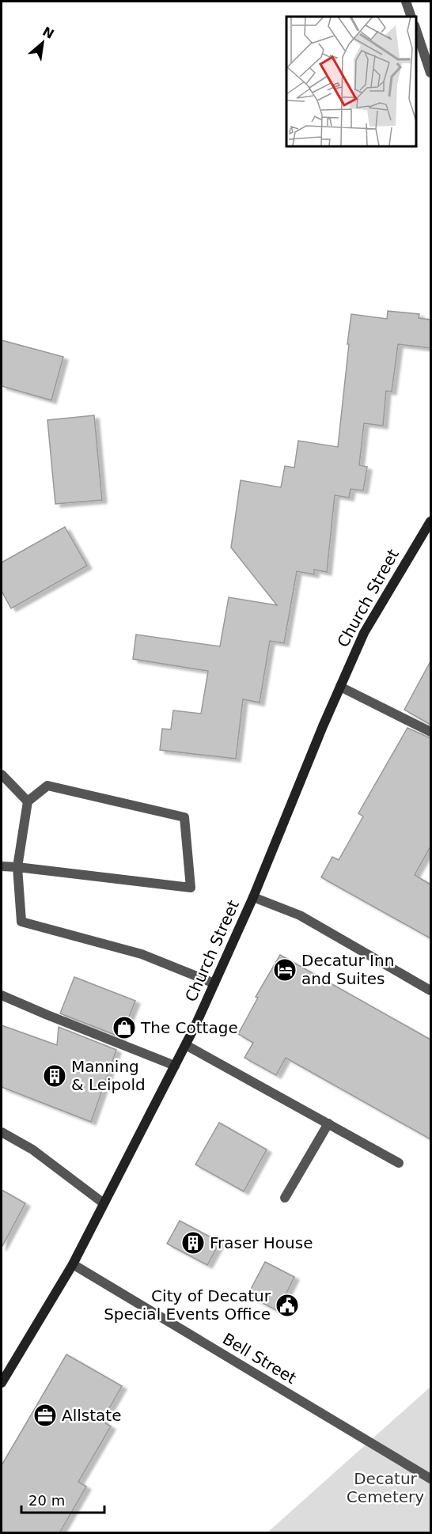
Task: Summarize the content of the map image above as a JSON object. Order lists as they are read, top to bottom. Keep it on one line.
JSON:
{"streets":{"main road":["Church Street"],"street":["Bell Street"]},"crossings":[["Church Street","Bell Street"]],"parks":["Decatur Cemetery"],"places":{"hotel":["Decatur Inn and Suites"],"shop":["The Cottage"],"building":["Manning & Leipold","Fraser House"],"public building":["City of Decatur Special Events Office"],"office":["Allstate"]},"scale_bar":"20 m","north":"top right"}
